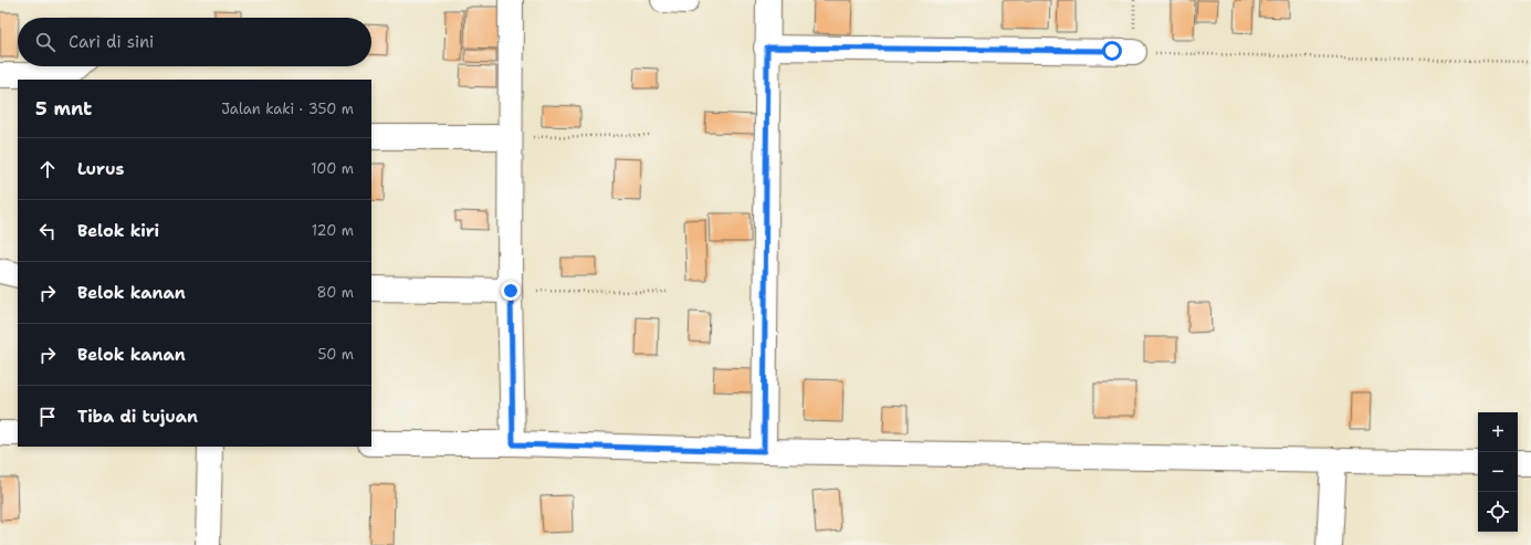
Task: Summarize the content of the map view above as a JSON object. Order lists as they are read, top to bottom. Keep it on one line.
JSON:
{"page":{"search":"Cari di sini","heading":["5 mnt","Jalan kaki · 350 m"],"list":[["Lurus","100 m"],["Belok kiri","120 m"],["Belok kanan","80 m"],["Belok kanan","50 m"],"Tiba di tujuan"],"map_buttons":["+","−"]}}
